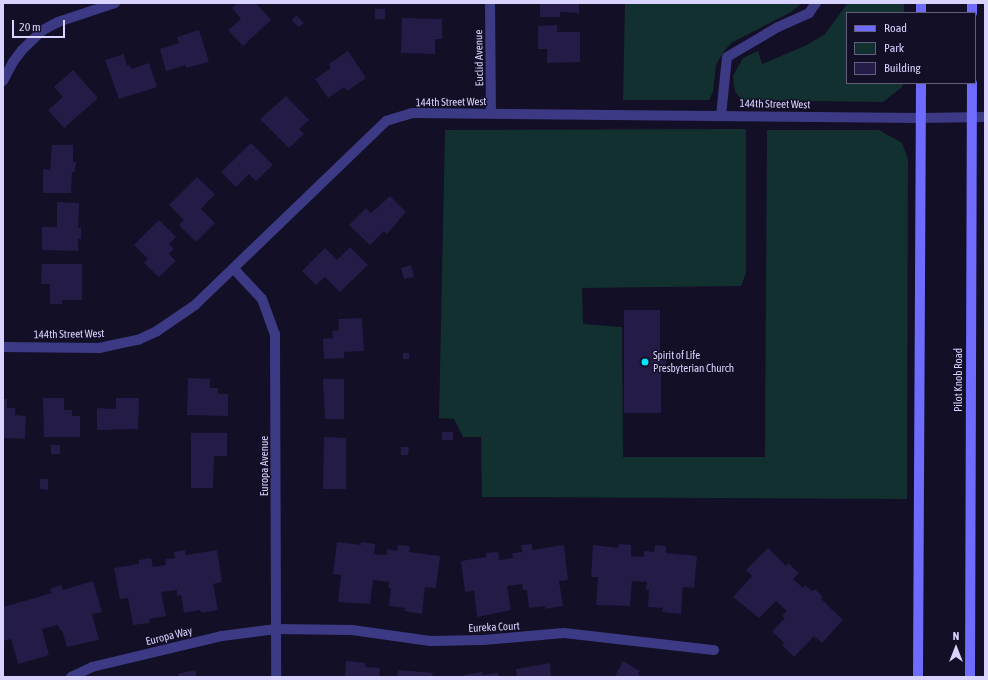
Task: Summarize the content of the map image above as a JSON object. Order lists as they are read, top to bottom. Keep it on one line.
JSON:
{"streets":{"main road":["Pilot Knob Road"],"street":["Euclid Avenue","144th Street West","Europa Avenue","Eureka Court","Europa Way"]},"crossings":[["Euclid Avenue","144th Street West"],["144th Street West","Pilot Knob Road"],["144th Street West","Europa Avenue"],["Europa Avenue","Eureka Court"],["Europa Avenue","Europa Way"],["Eureka Court","Europa Way"]],"places":["Spirit of Life Presbyterian Church"],"legend":["Road","Park","Building"],"scale_bar":"20 m","north":"top"}
